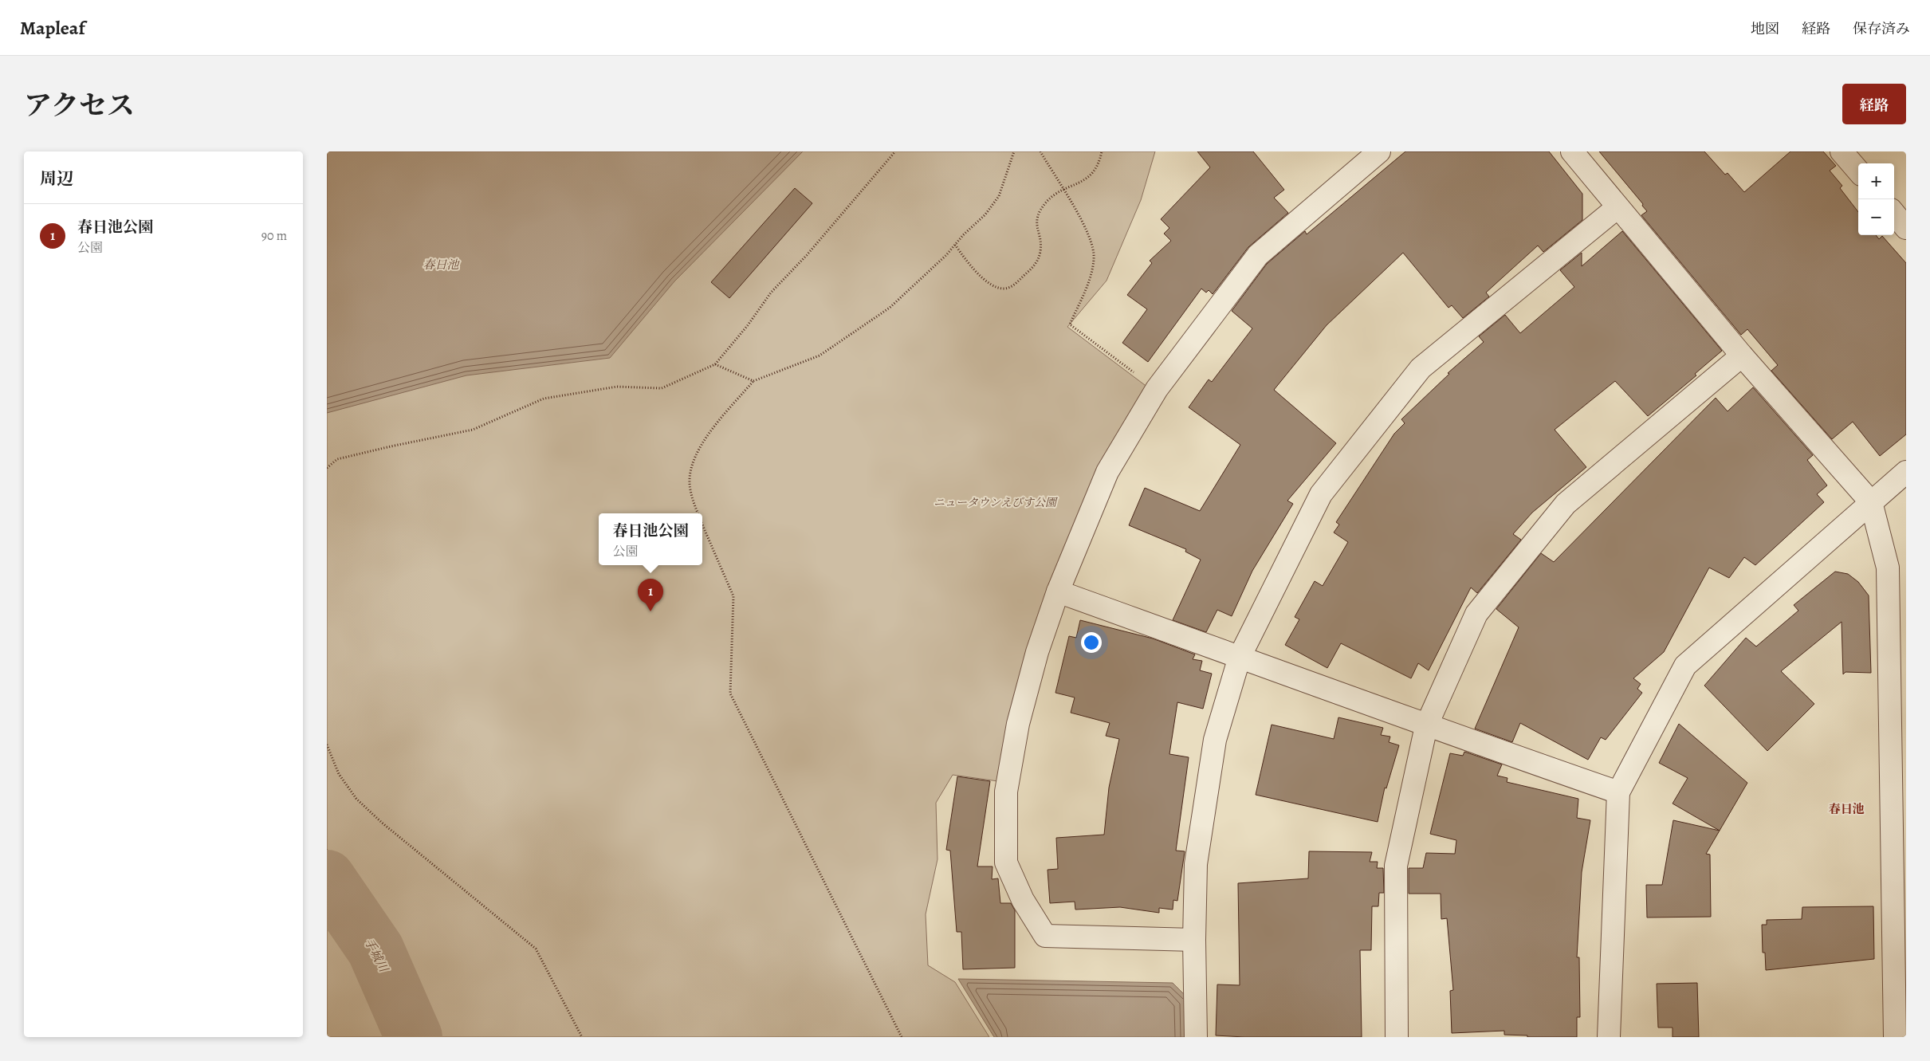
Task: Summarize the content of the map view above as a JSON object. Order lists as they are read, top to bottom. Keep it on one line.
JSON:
{"districts":["春日池"],"water":["春日池","手城川"],"parks":["ニュータウンえびす公園"],"page":{"header":"Mapleaf","nav":["地図","経路","保存済み"],"title":"アクセス","buttons":"経路","heading":"周辺","map_buttons":["+","−"],"list":[{"mark":"1","name":"春日池公園","note":"公園","value":"90 m"}],"popup":["春日池公園","公園"],"pins":"1"}}
